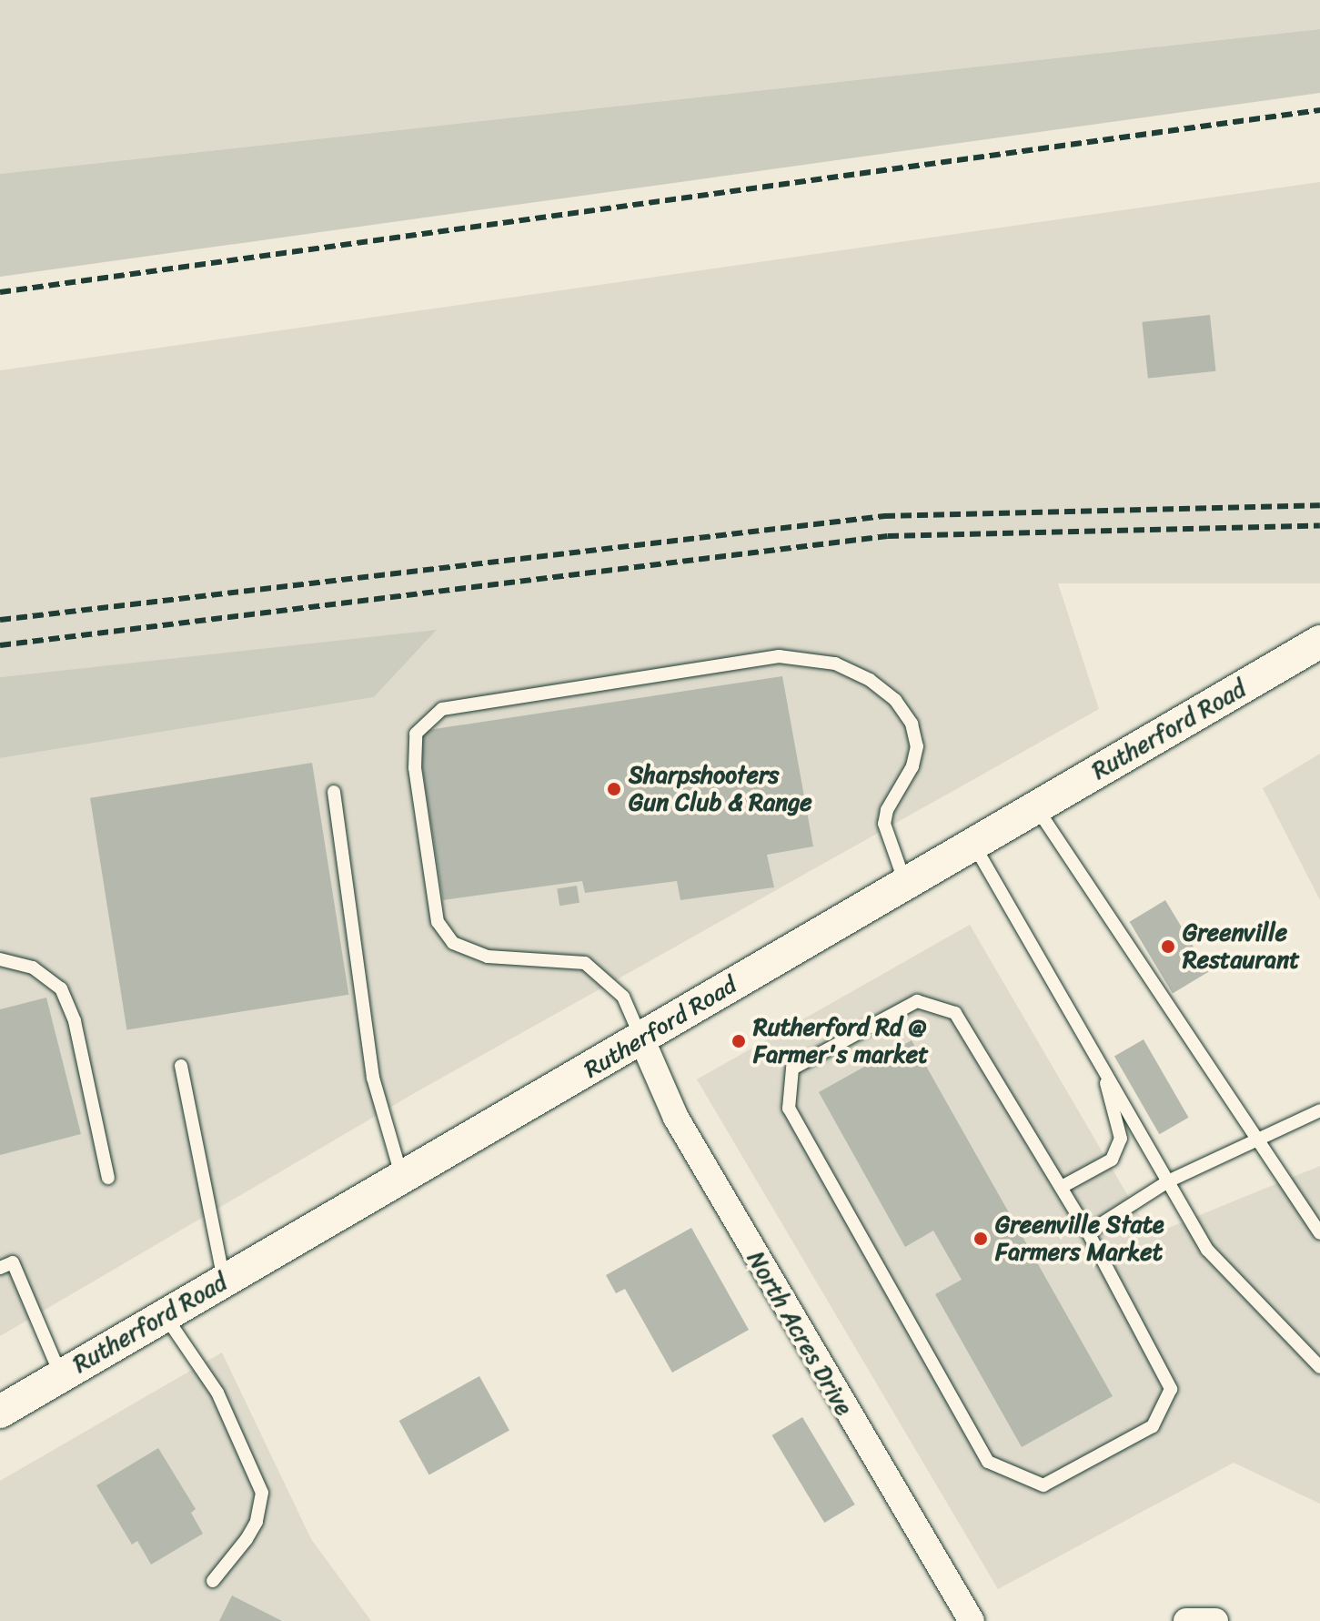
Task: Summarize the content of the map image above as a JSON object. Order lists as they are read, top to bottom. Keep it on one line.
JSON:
{"streets":{"street":["Rutherford Road","North Acres Drive"]},"crossings":[["Rutherford Road","North Acres Drive"]],"places":["Sharpshooters Gun Club & Range","Greenville Restaurant","Rutherford Rd @ Farmer's market","Greenville State Farmers Market"]}
